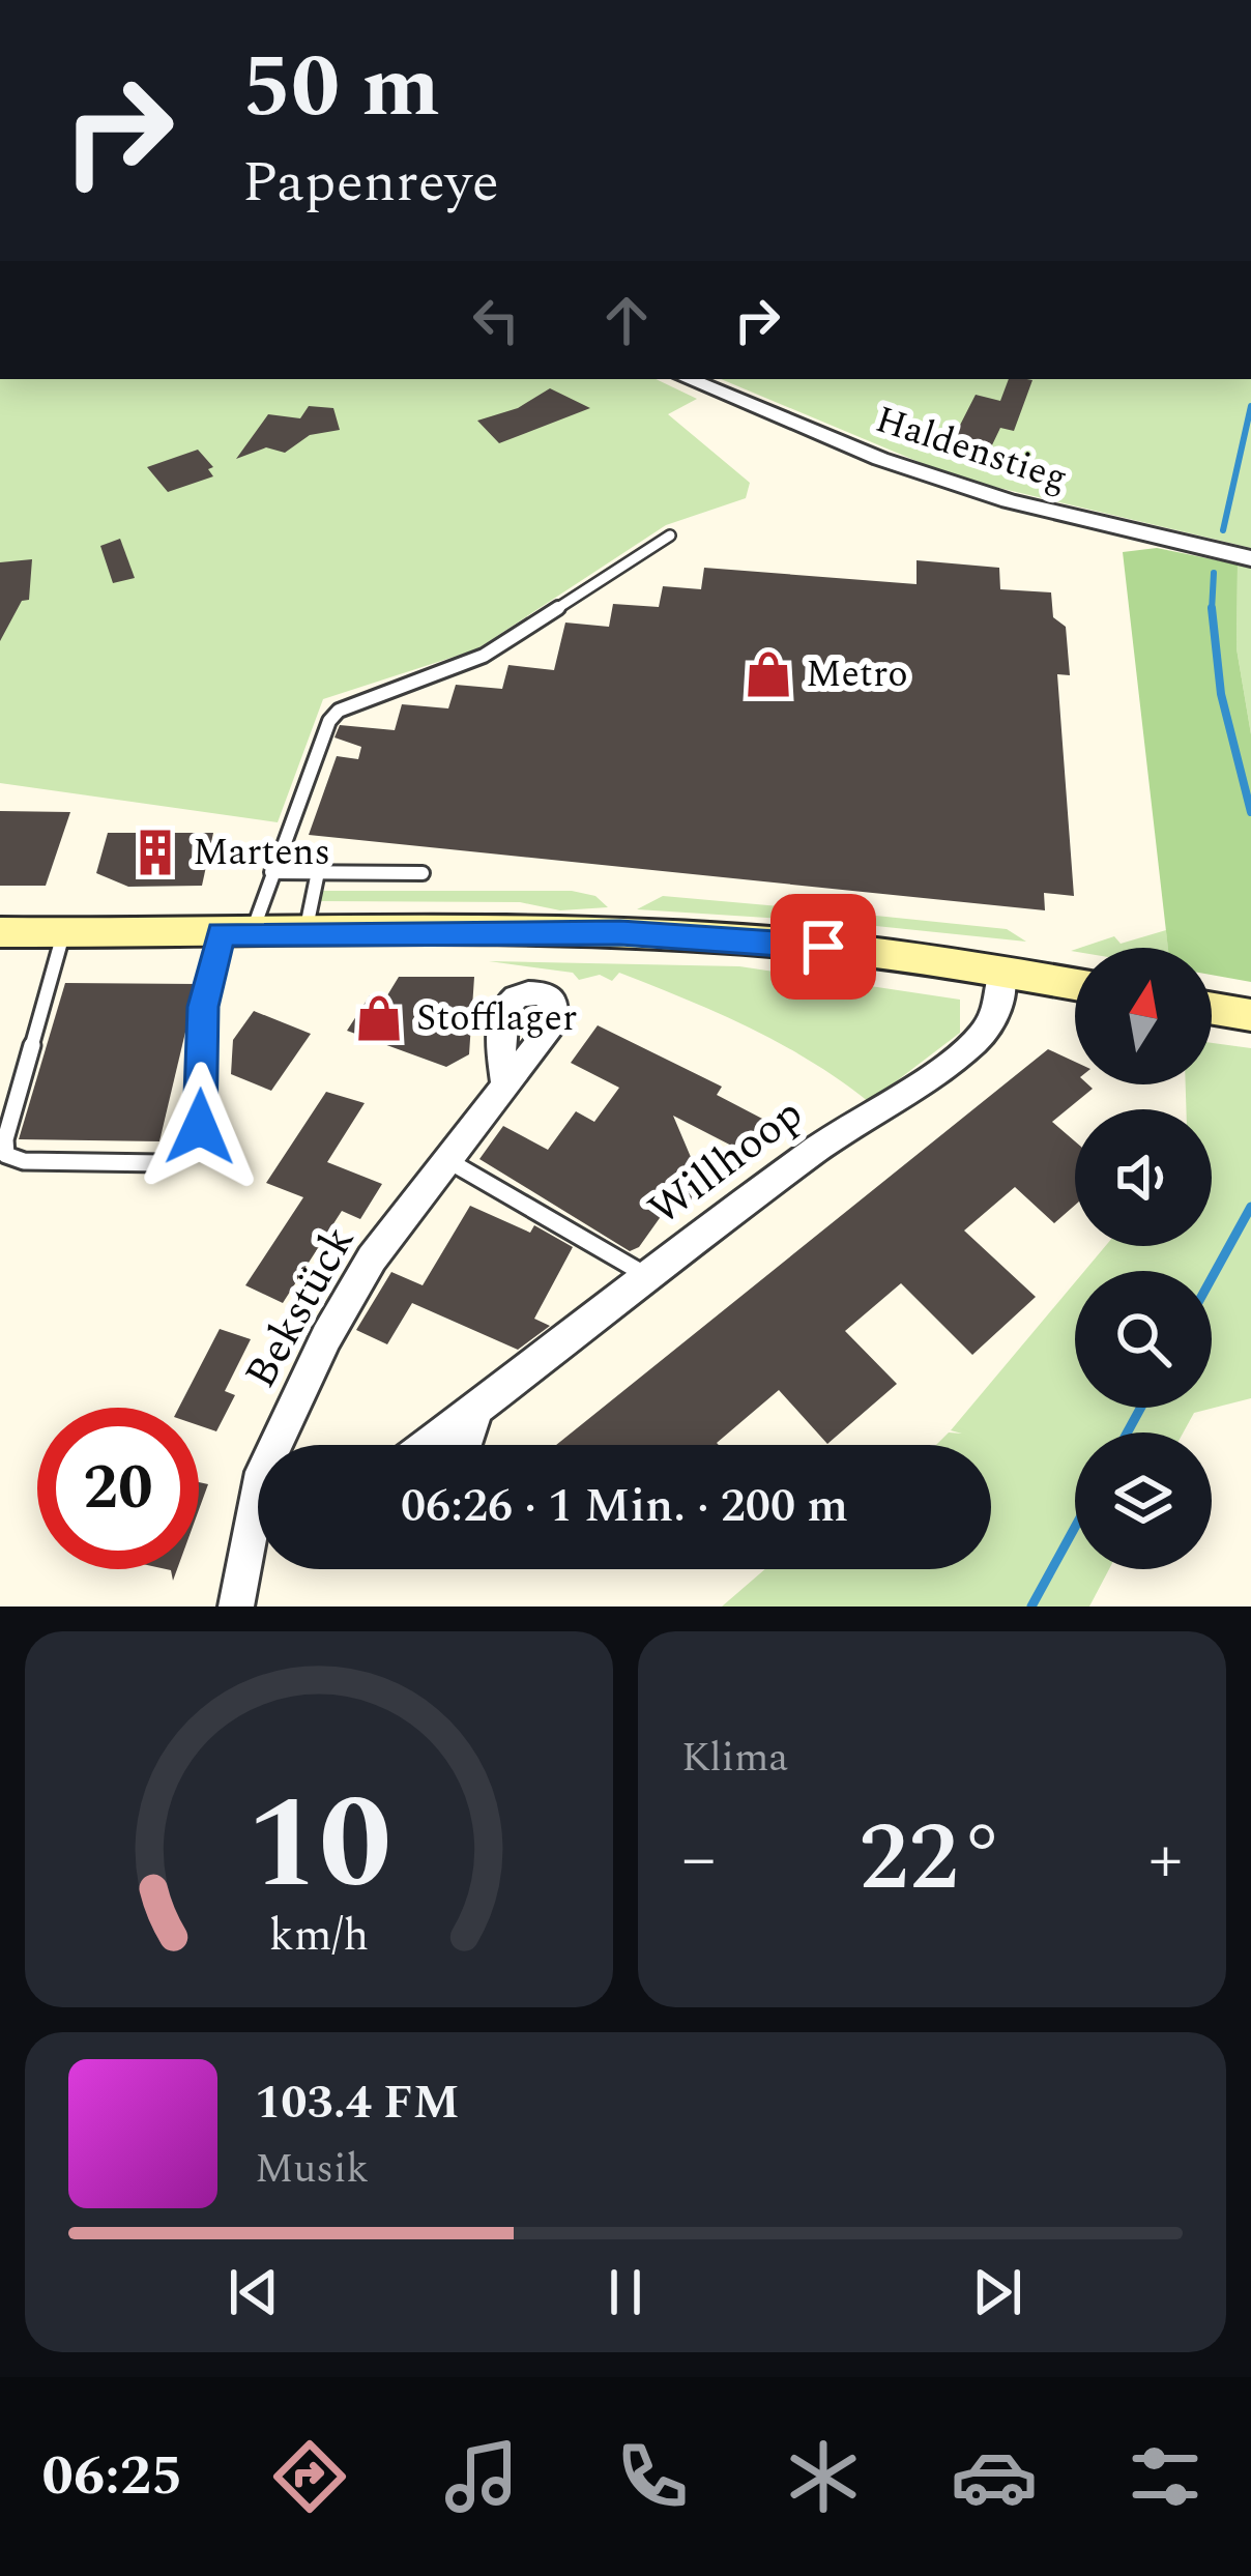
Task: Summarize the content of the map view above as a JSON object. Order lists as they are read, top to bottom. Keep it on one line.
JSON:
{"streets":{"street":["Haldenstieg","Willhoop","Bekstück"]},"places":{"shop":["Metro","Stofflager"],"building":["Martens"]},"north":"top","page":{"turn":["50 m","Papenreye"],"limit":"20","trip":"06:26 · 1 Min. · 200 m","tile":"Klima","heat":["−","22°","+"],"song":["103.4 FM","Musik"],"tabs":"06:25","gauge":["10","km/h"]}}
